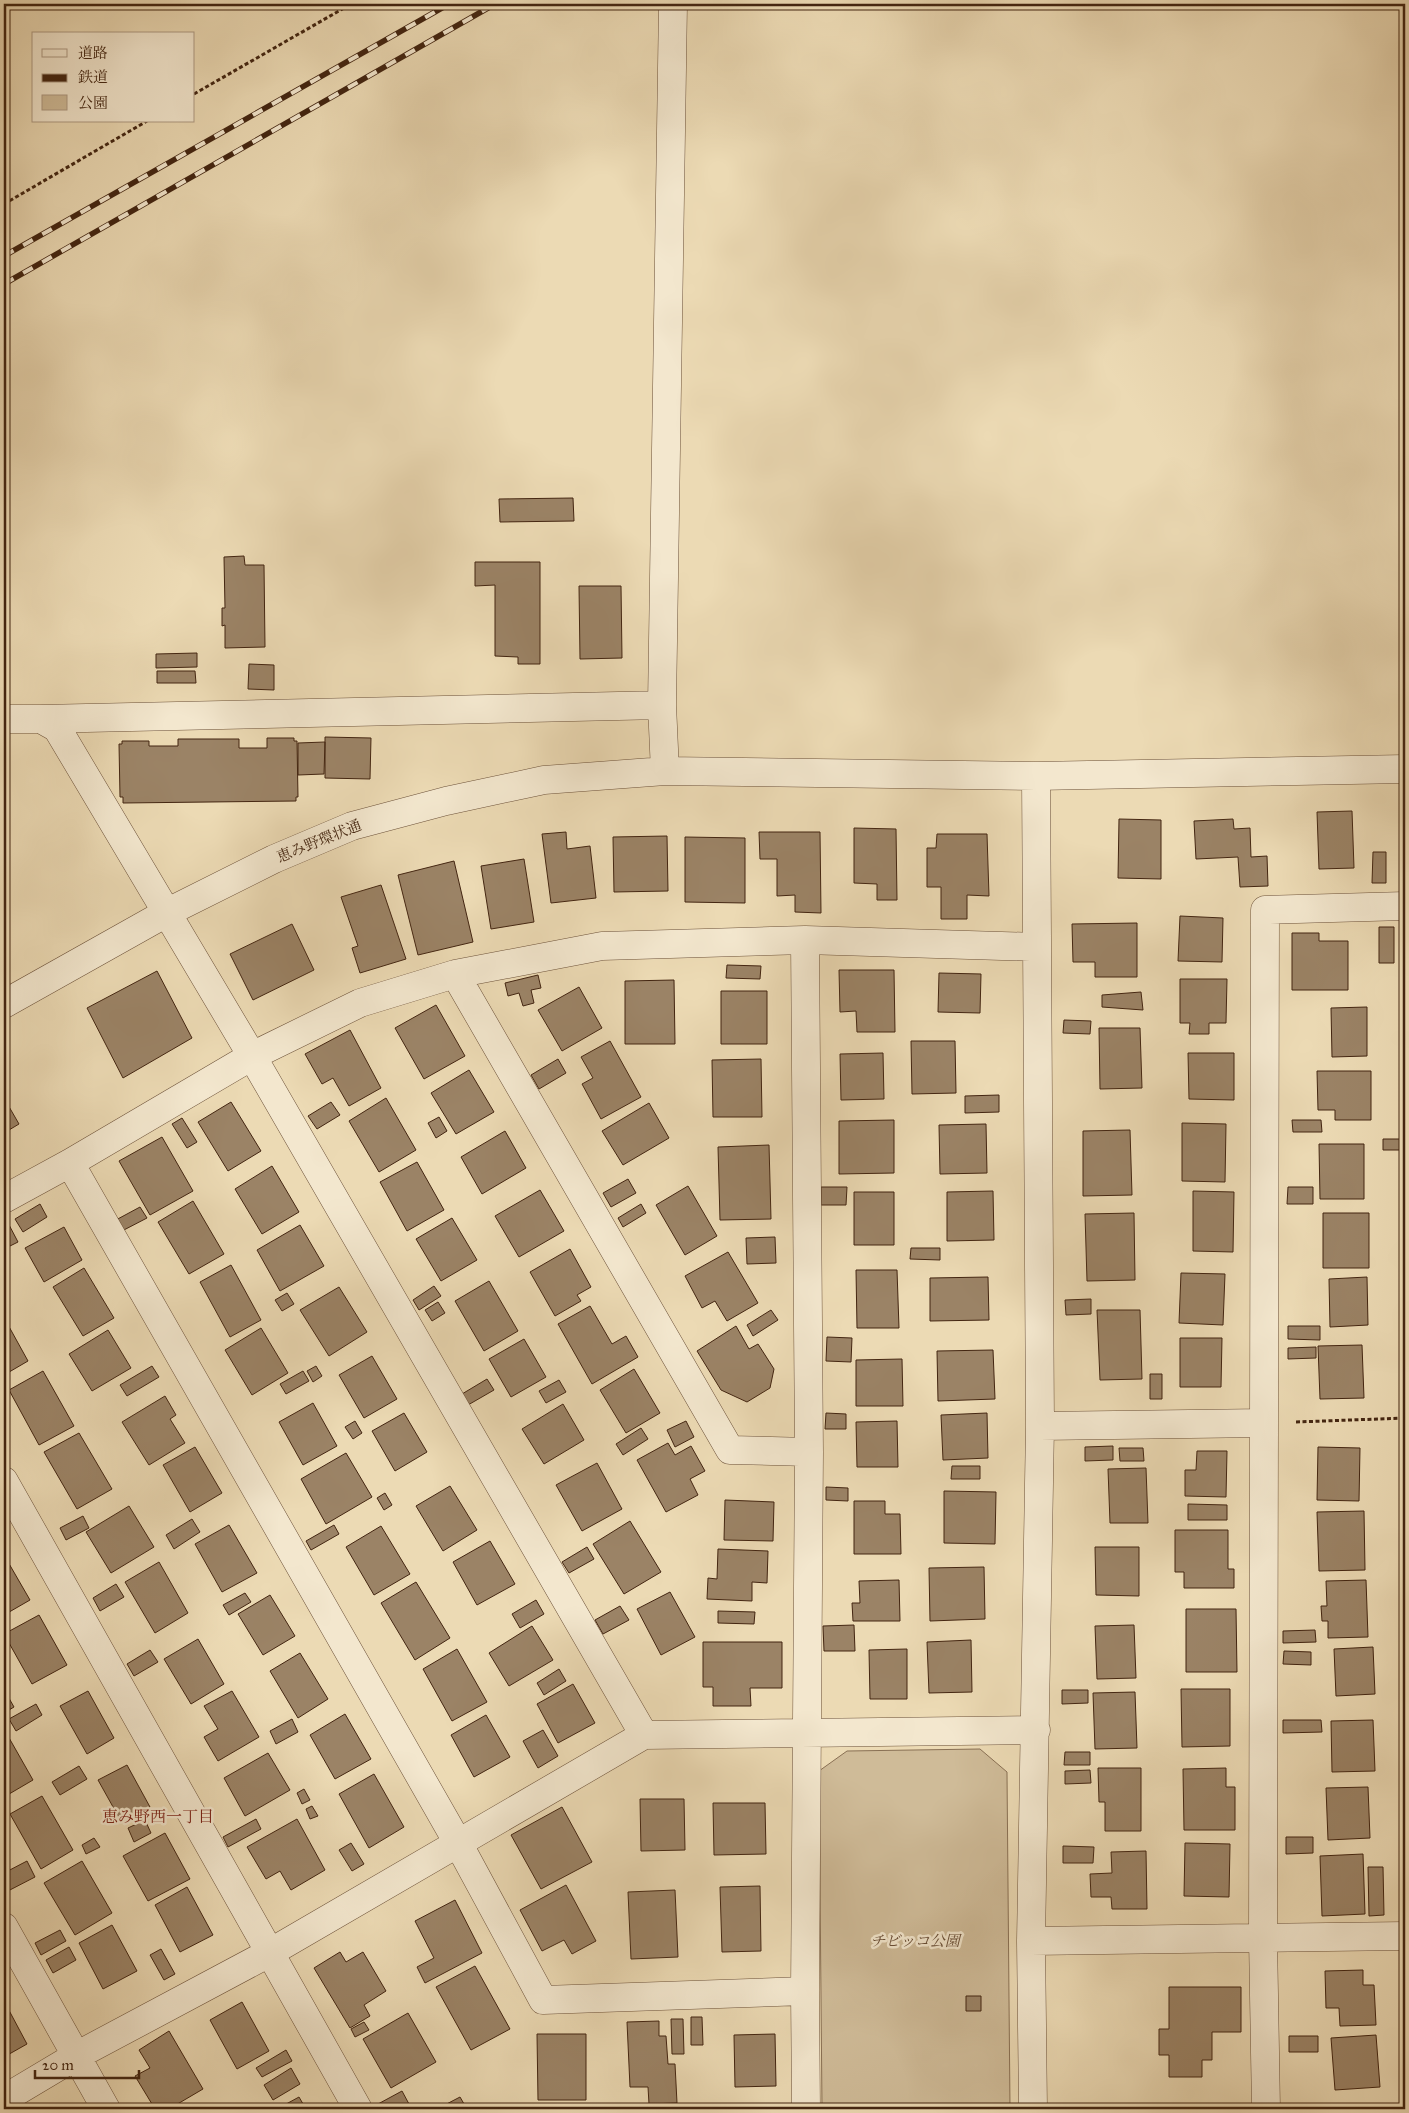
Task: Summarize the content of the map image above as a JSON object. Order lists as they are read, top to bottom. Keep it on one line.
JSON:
{"streets":{"street":["恵み野環状通"]},"districts":["恵み野西一丁目"],"parks":["チビッコ公園"],"legend":["道路","鉄道","公園"],"scale_bar":"20 m"}
